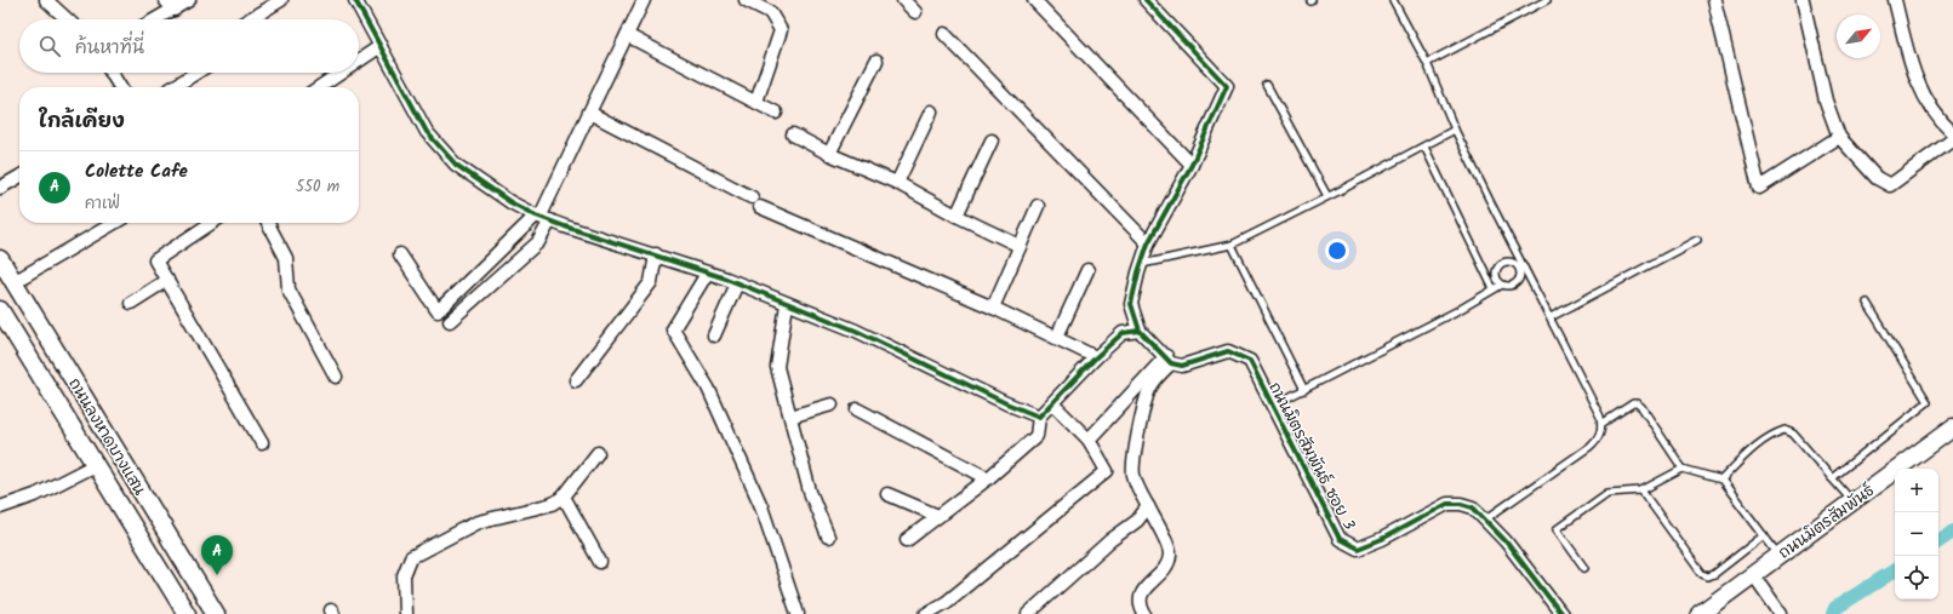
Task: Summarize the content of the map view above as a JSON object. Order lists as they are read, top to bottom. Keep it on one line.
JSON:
{"streets":{"main road":["ถนนลงหาดบางแสน","ถนนมิตรสัมพันธ์"],"street":["ถนนมิตรสัมพันธ์ ซอย 3"]},"north":"top right","page":{"search":"ค้นหาที่นี่","heading":"ใกล้เคียง","list":[{"mark":"A","name":"Colette Cafe","note":"คาเฟ่","value":"550 m"}],"map_buttons":["+","−"],"pins":"A"}}
